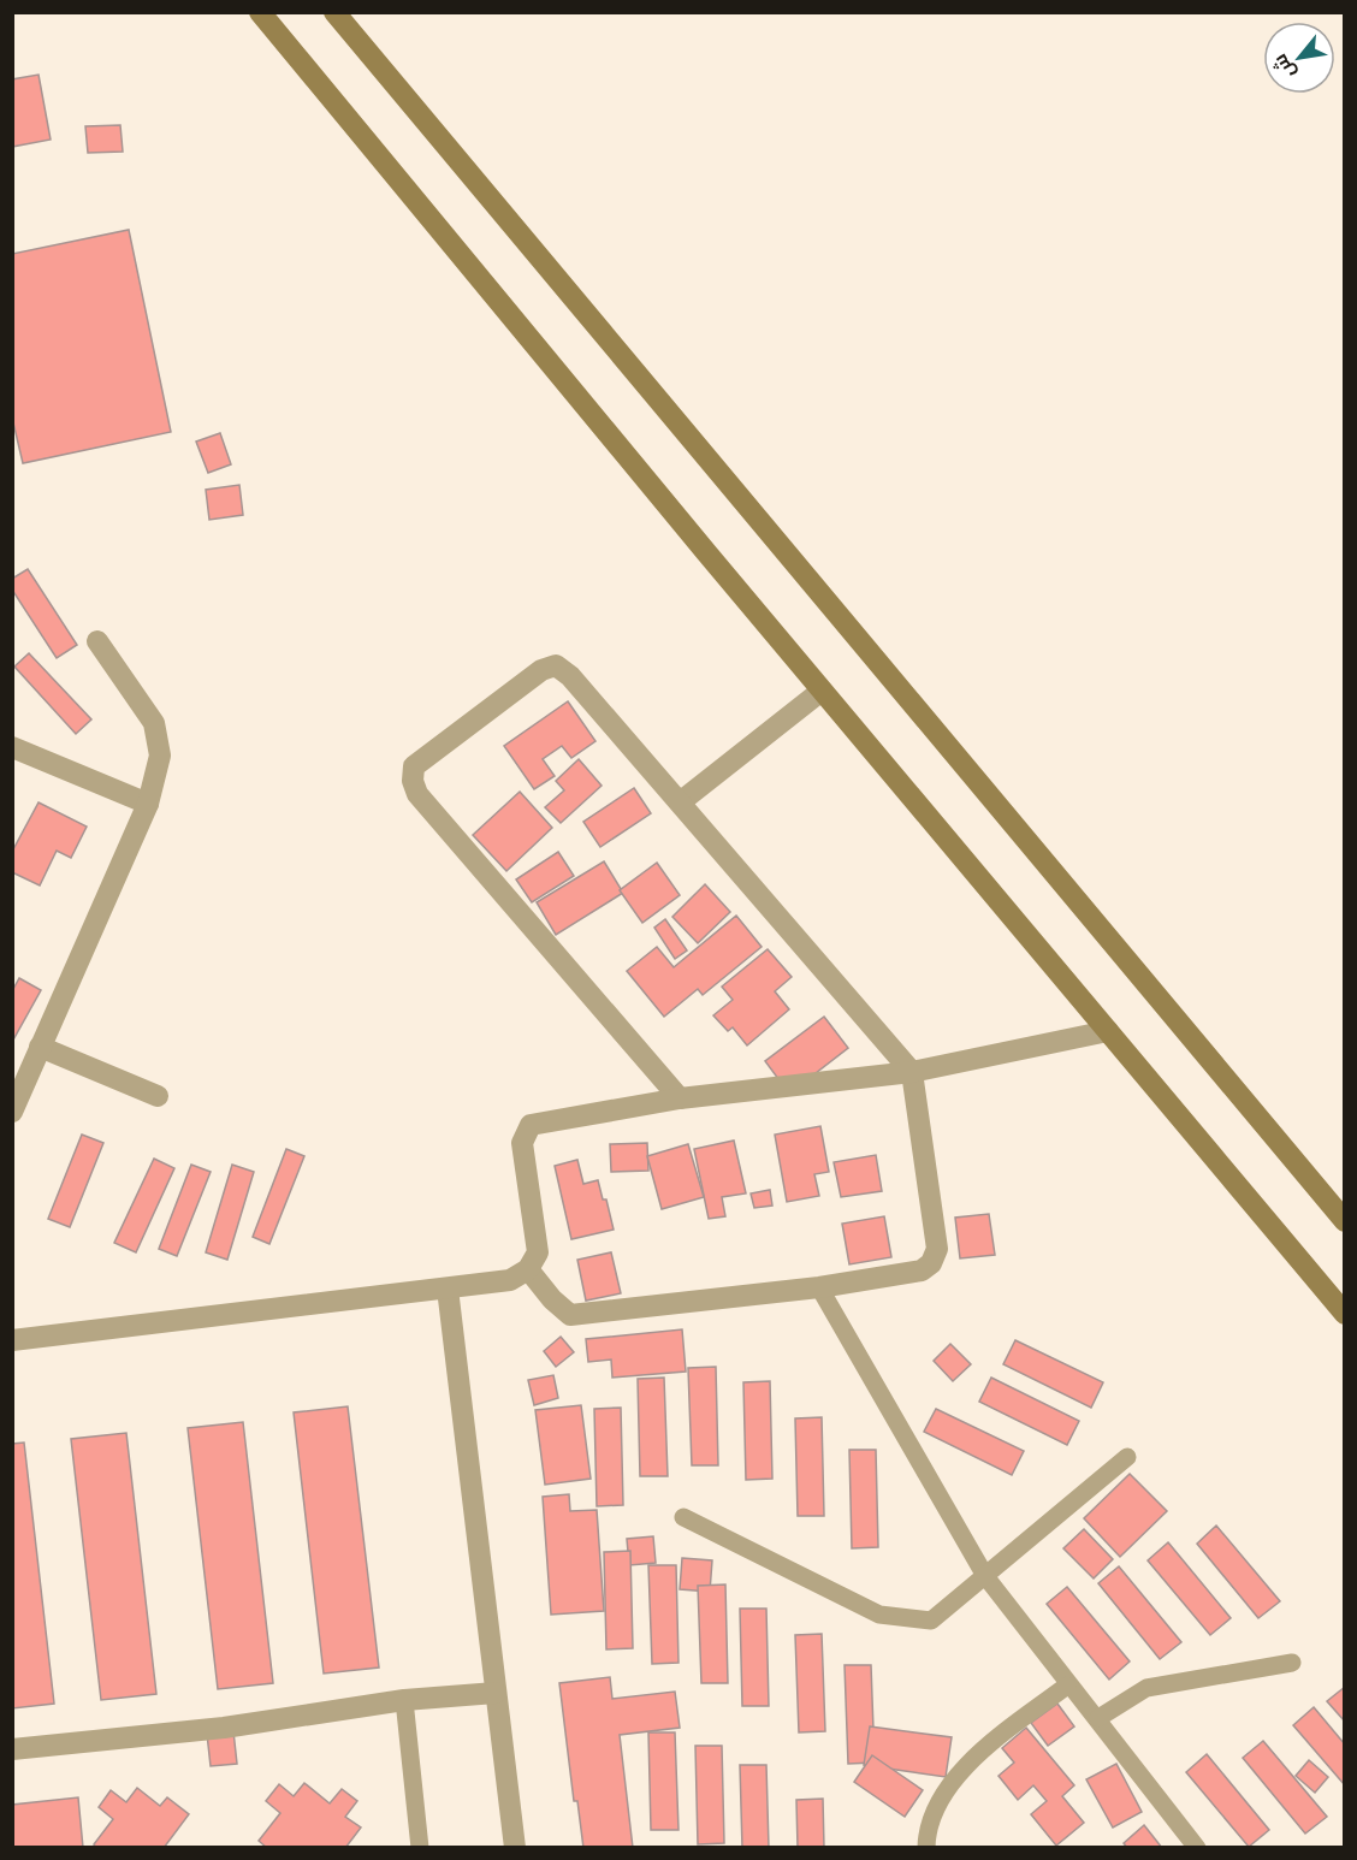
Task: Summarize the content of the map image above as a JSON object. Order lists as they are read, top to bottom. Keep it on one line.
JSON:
{"north":"bottom left"}
